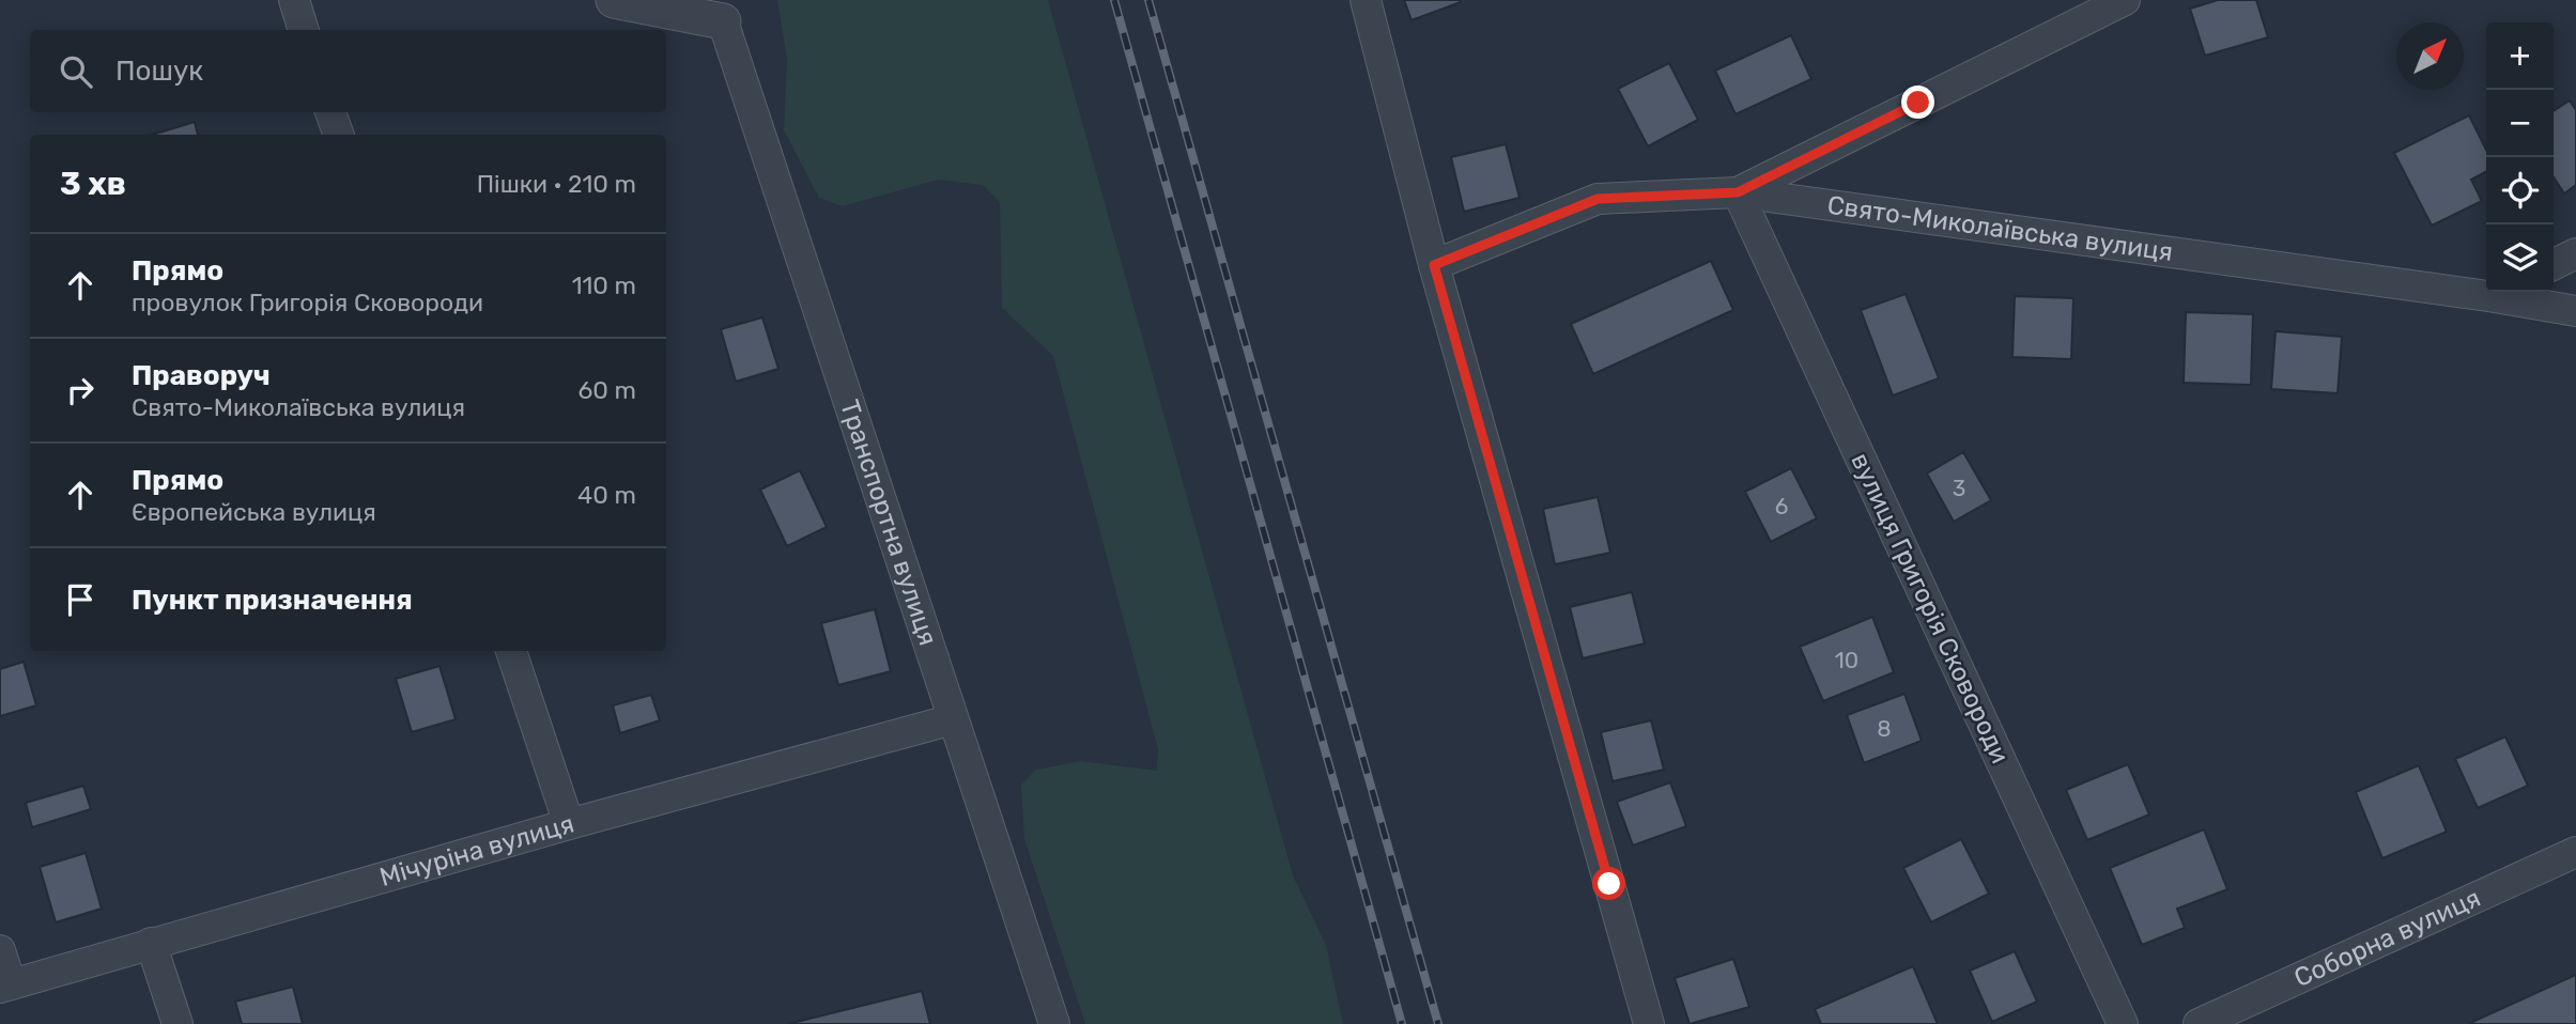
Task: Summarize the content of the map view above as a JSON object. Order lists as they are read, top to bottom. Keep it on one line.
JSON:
{"streets":{"street":["Свято-Миколаївська вулиця","Транспортна вулиця","вулиця Григорія Сковороди","Мічуріна вулиця","Соборна вулиця"]},"crossings":[["Свято-Миколаївська вулиця","вулиця Григорія Сковороди"],["Транспортна вулиця","Мічуріна вулиця"]],"house_numbers":["3","6","10","8"],"north":"top right","page":{"map_buttons":["+","−"],"search":"Пошук","heading":["3 хв","Пішки · 210 m"],"list":[["Прямо","провулок Григорія Сковороди","110 m"],["Праворуч","Свято-Миколаївська вулиця","60 m"],["Прямо","Європейська вулиця","40 m"],"Пункт призначення"]}}
